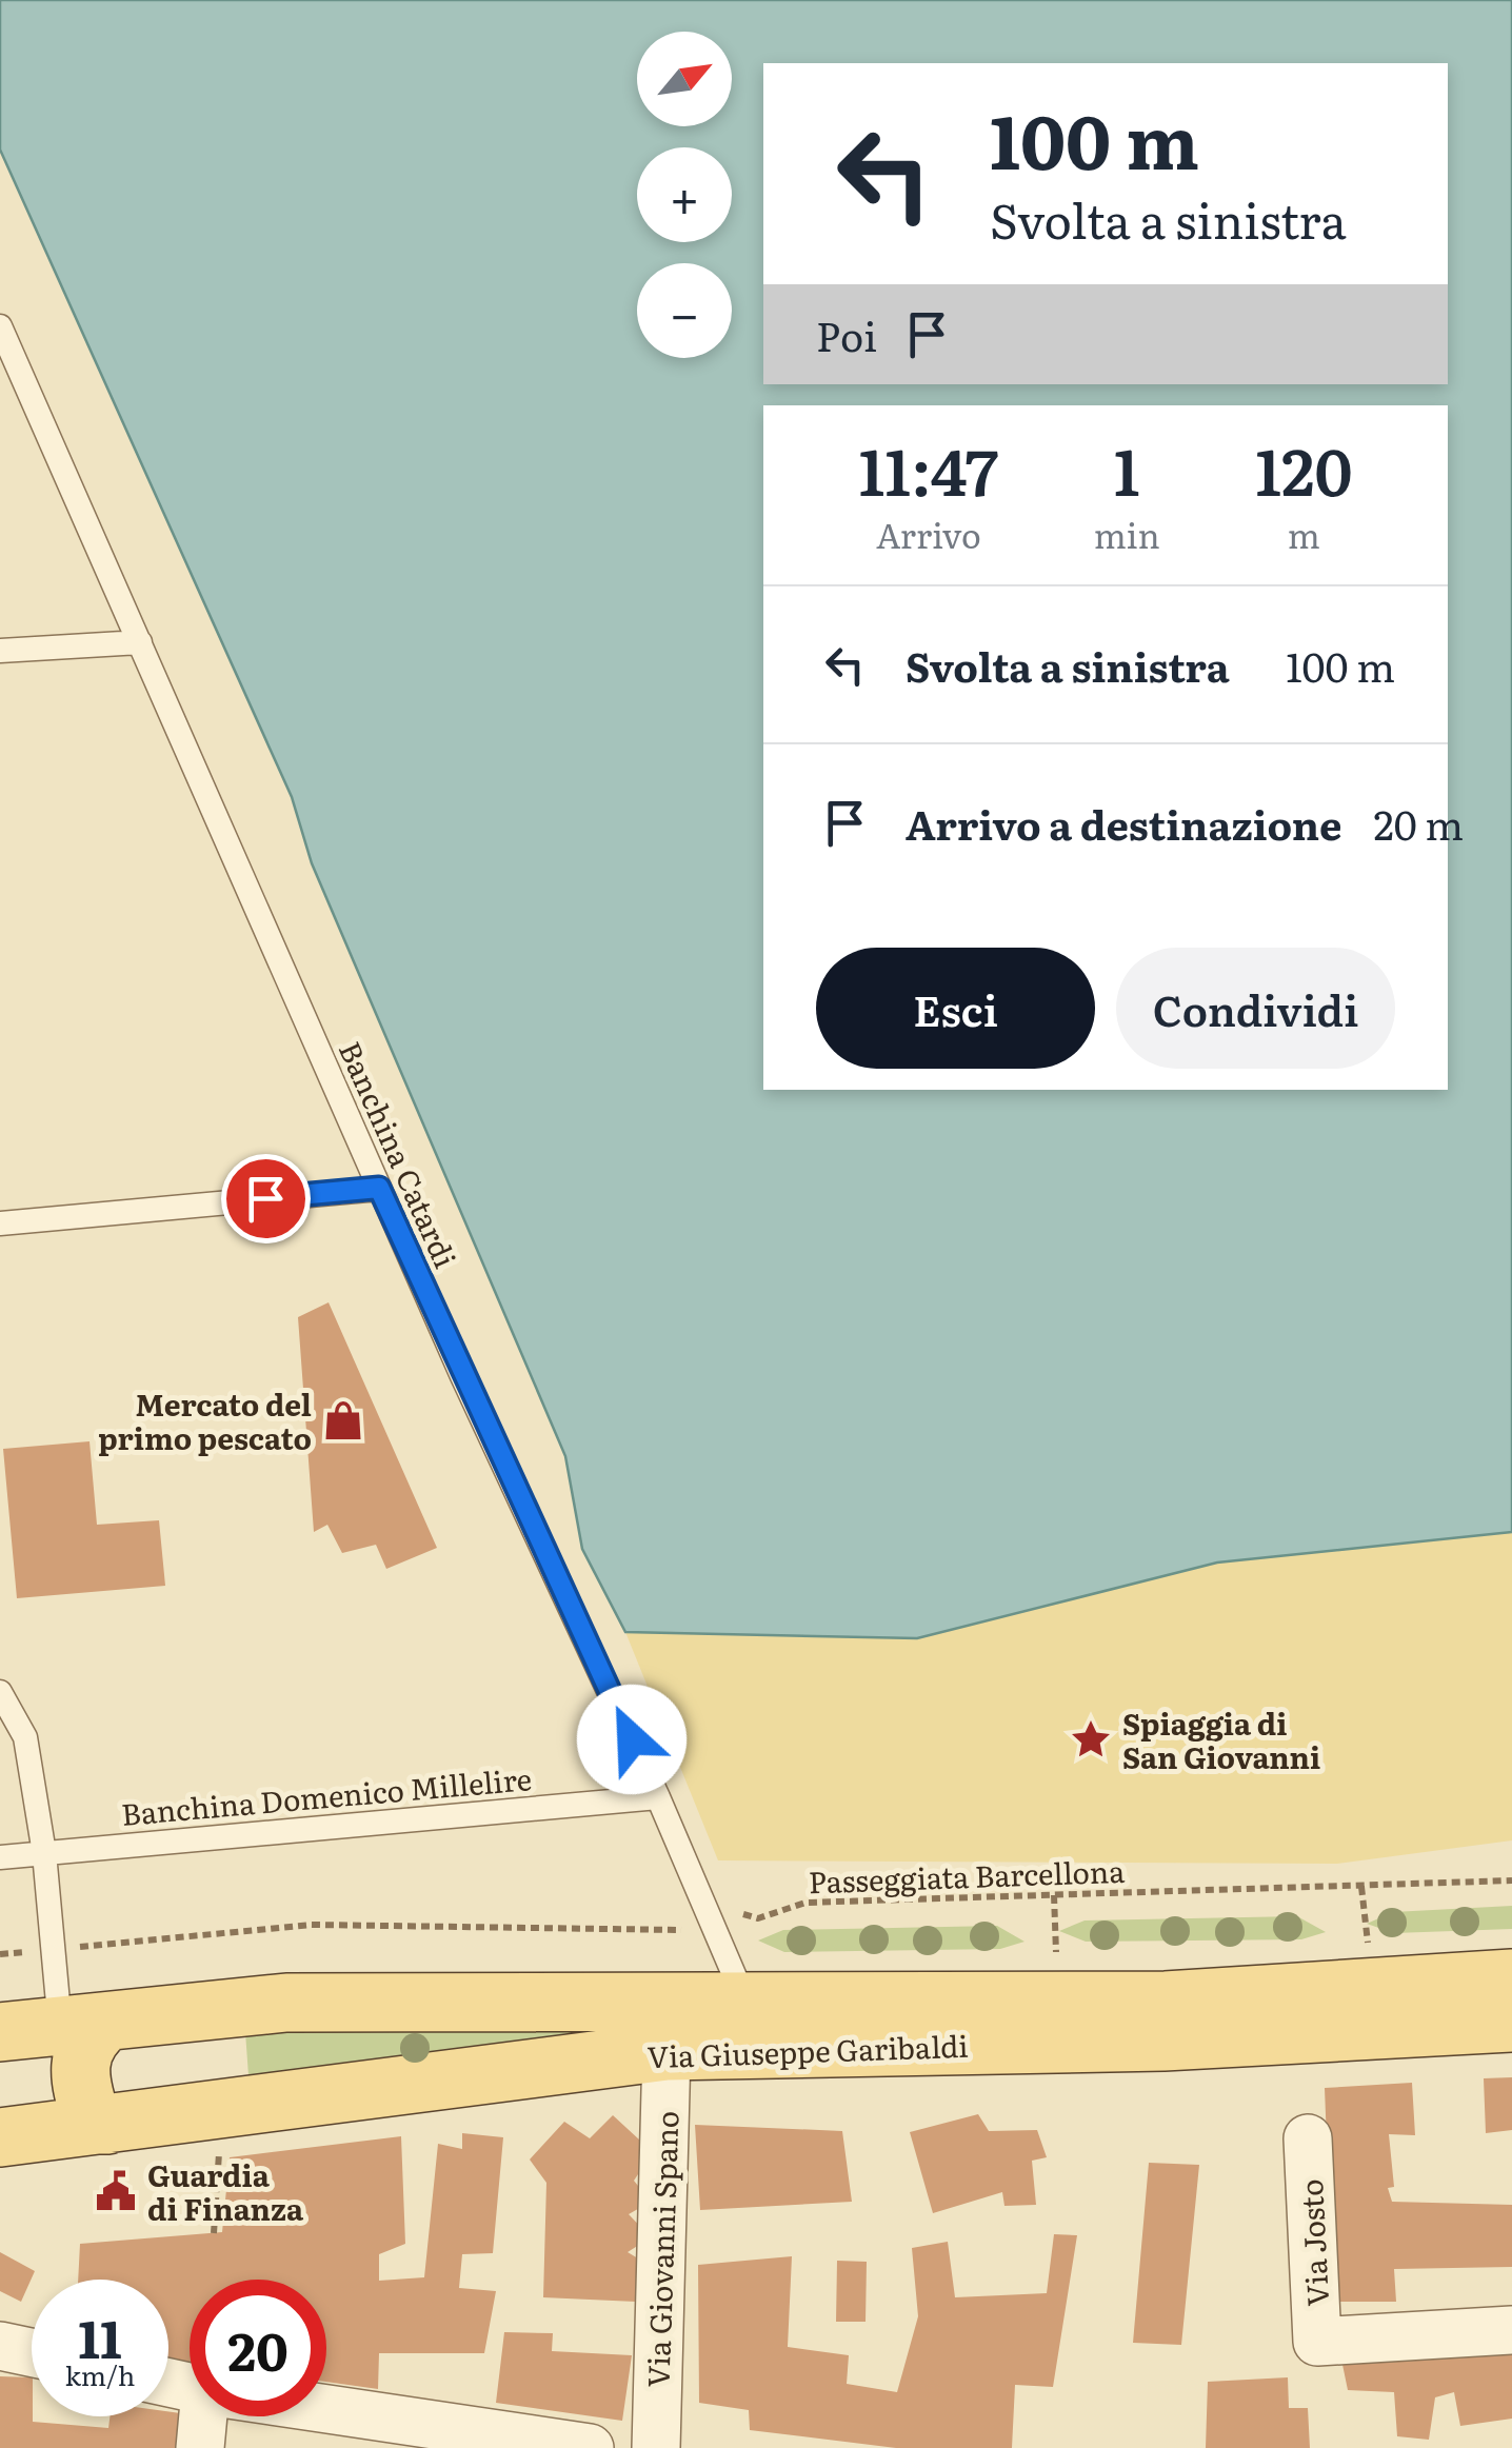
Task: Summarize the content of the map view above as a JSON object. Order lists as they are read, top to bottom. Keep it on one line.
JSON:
{"streets":{"main road":["Via Giuseppe Garibaldi"],"street":["Via Josto","Via Giovanni Spano"],"lane":["Banchina Catardi","Banchina Domenico Millelire"],"path":["Passeggiata Barcellona"]},"crossings":[["Banchina Catardi","Banchina Domenico Millelire"],["Banchina Catardi","Passeggiata Barcellona"],["Banchina Catardi","Via Giuseppe Garibaldi"],["Via Giuseppe Garibaldi","Via Giovanni Spano"]],"places":{"shop":["Mercato del primo pescato"],"place":["Spiaggia di San Giovanni"],"public building":["Guardia di Finanza"]},"north":"top right","page":{"map_buttons":["+","−"],"turn":["100 m","Svolta a sinistra"],"then":"Poi","eta":["11:47","Arrivo","1","min","120","m"],"list":[{"name":"Svolta a sinistra","value":"100 m"},{"name":"Arrivo a destinazione","value":"20 m"}],"buttons":["Esci","Condividi"],"speed":"11 km/h","limit":"20"}}
